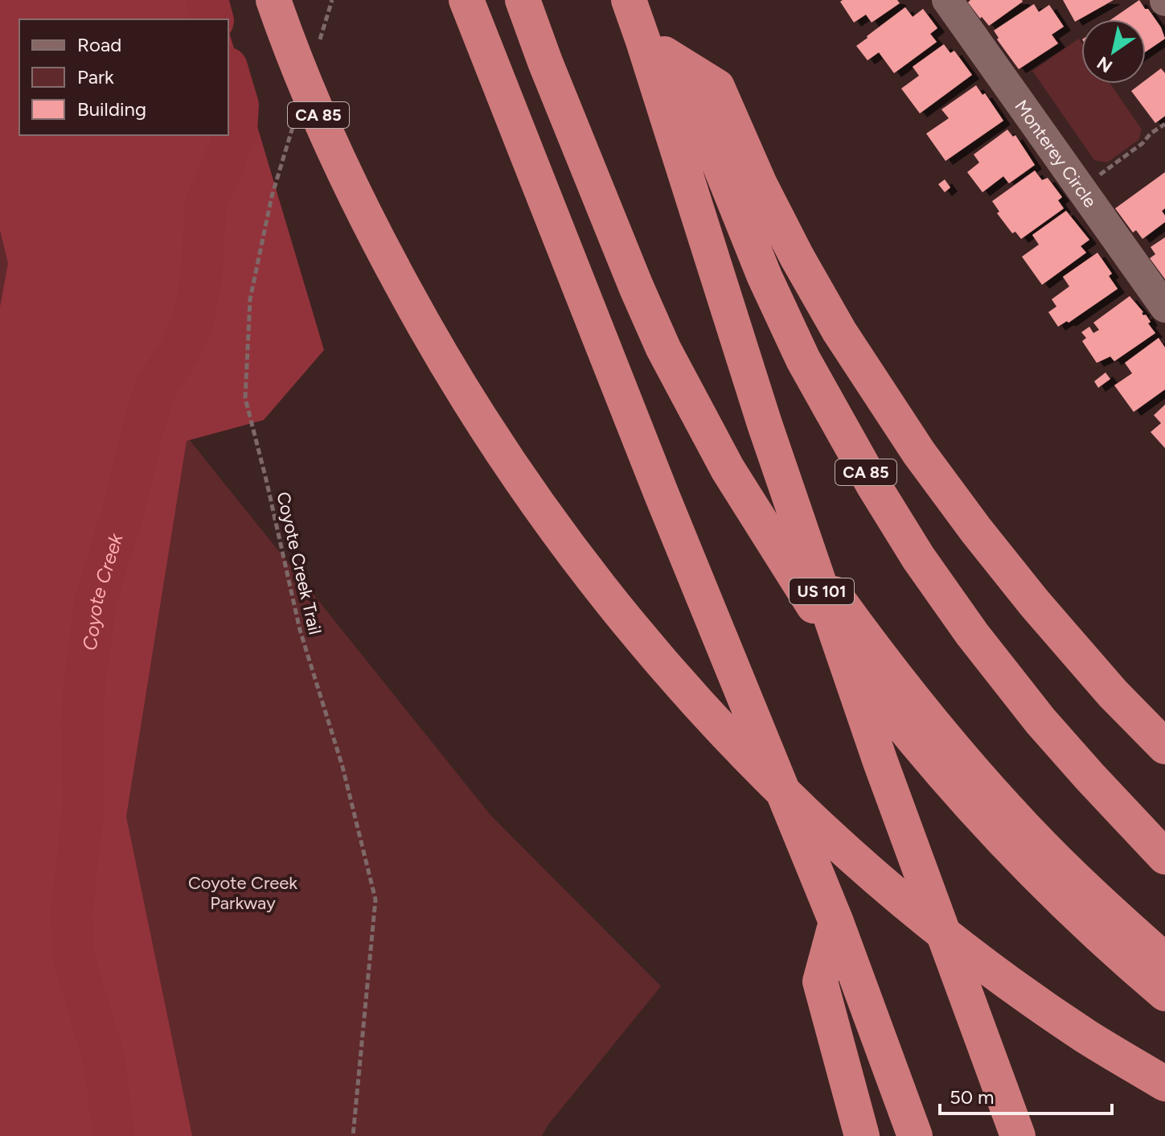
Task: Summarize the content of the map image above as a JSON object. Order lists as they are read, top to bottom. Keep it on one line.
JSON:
{"streets":{"highway":["CA 85","US 101"],"street":["Monterey Circle"],"path":["Coyote Creek Trail"]},"crossings":[["CA 85","US 101"]],"water":["Coyote Creek"],"parks":["Coyote Creek Parkway"],"legend":["Road","Park","Building"],"scale_bar":"50 m","north":"bottom left"}
